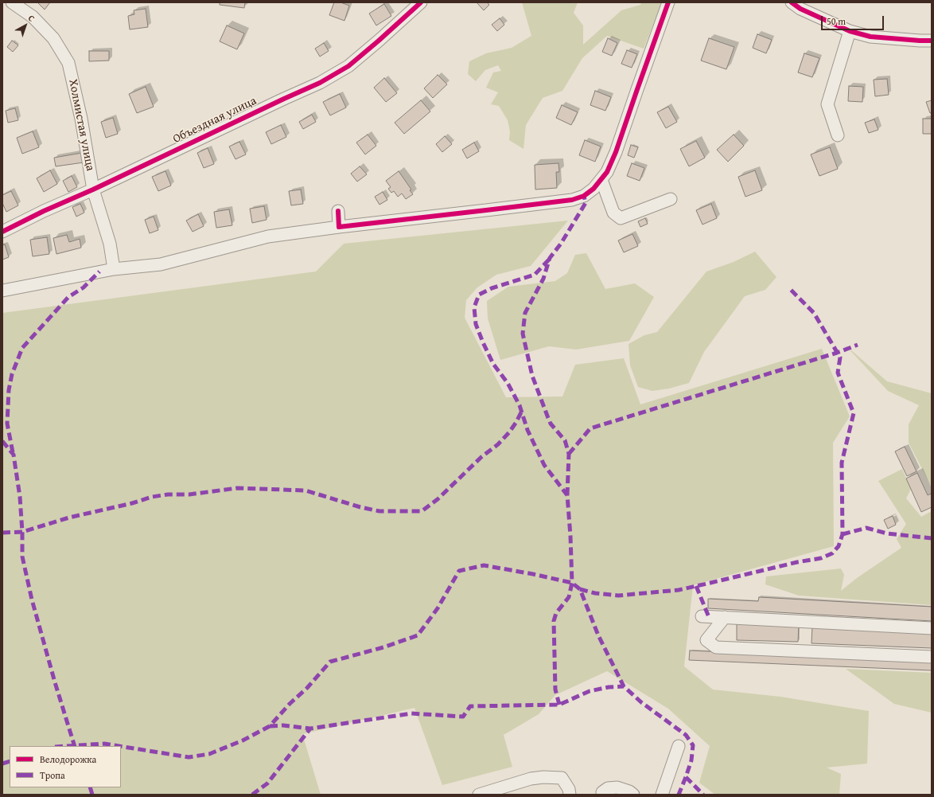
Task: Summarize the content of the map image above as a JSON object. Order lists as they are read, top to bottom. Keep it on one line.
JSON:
{"streets":{"street":["Объездная улица","Холмистая улица"]},"crossings":[["Объездная улица","Холмистая улица"]],"legend":["Велодорожка","Тропа"],"scale_bar":"50 m","north":"top right"}
